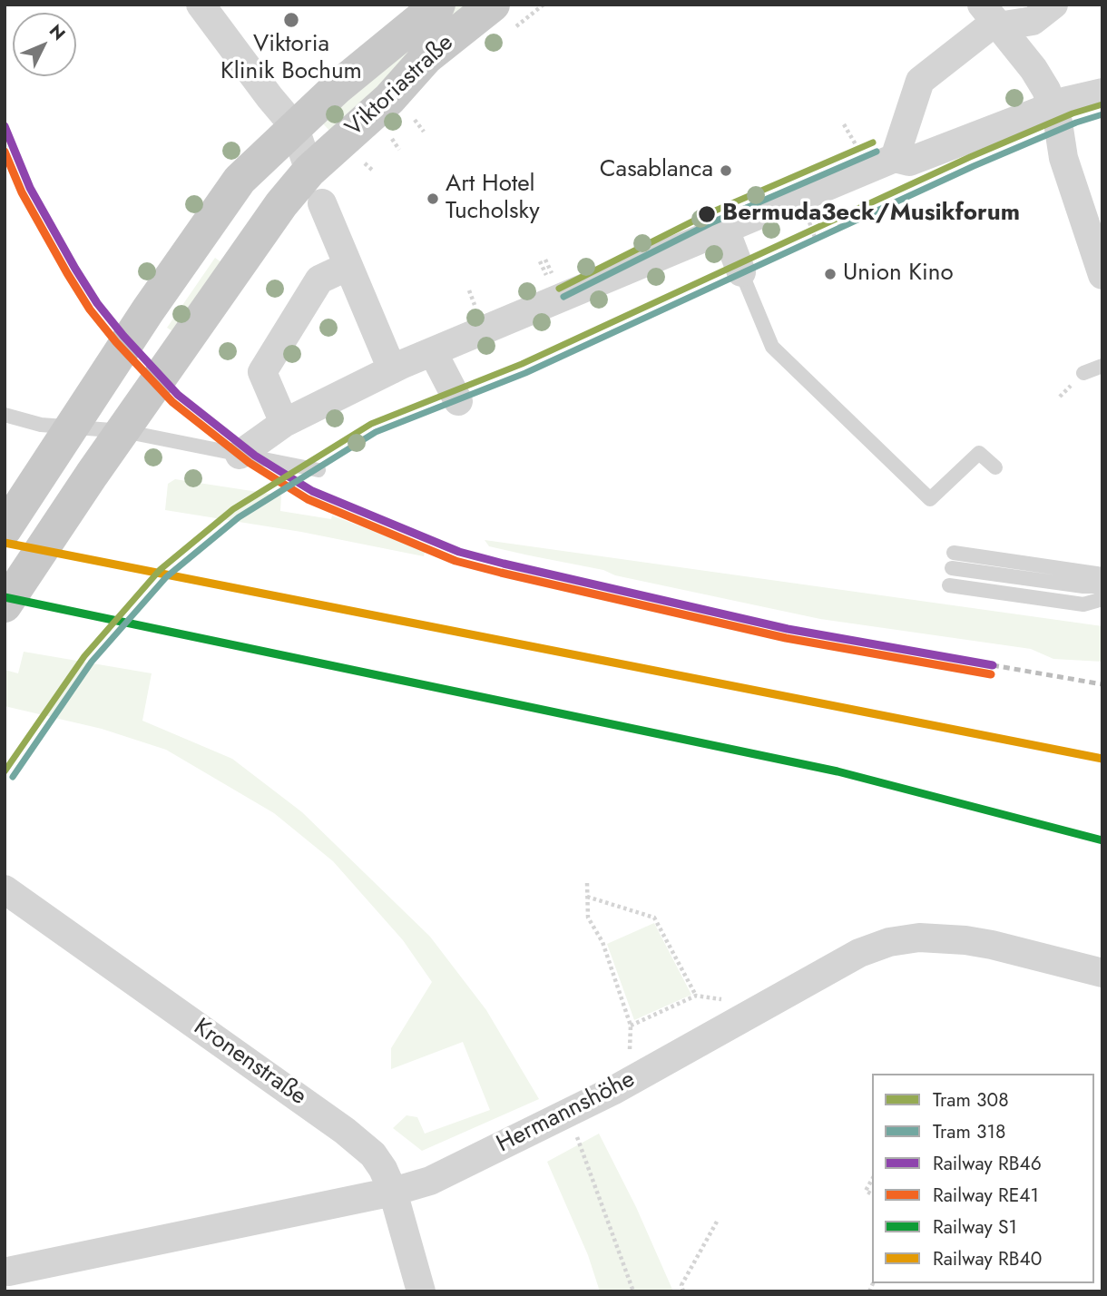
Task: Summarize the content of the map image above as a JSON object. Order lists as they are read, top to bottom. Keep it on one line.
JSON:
{"streets":{"main road":["Viktoriastraße"],"street":["Kronenstraße","Hermannshöhe"]},"crossings":[["Kronenstraße","Hermannshöhe"]],"places":["Viktoria Klinik Bochum","Casablanca","Art Hotel Tucholsky","Bermuda3eck/Musikforum","Union Kino"],"lines":["tram line 308","tram line 318","rail line RB46","rail line RE41","rail line RB40","rail line S1"],"legend":["Tram 308","Tram 318","Railway RB46","Railway RE41","Railway S1","Railway RB40"],"north":"top right"}
